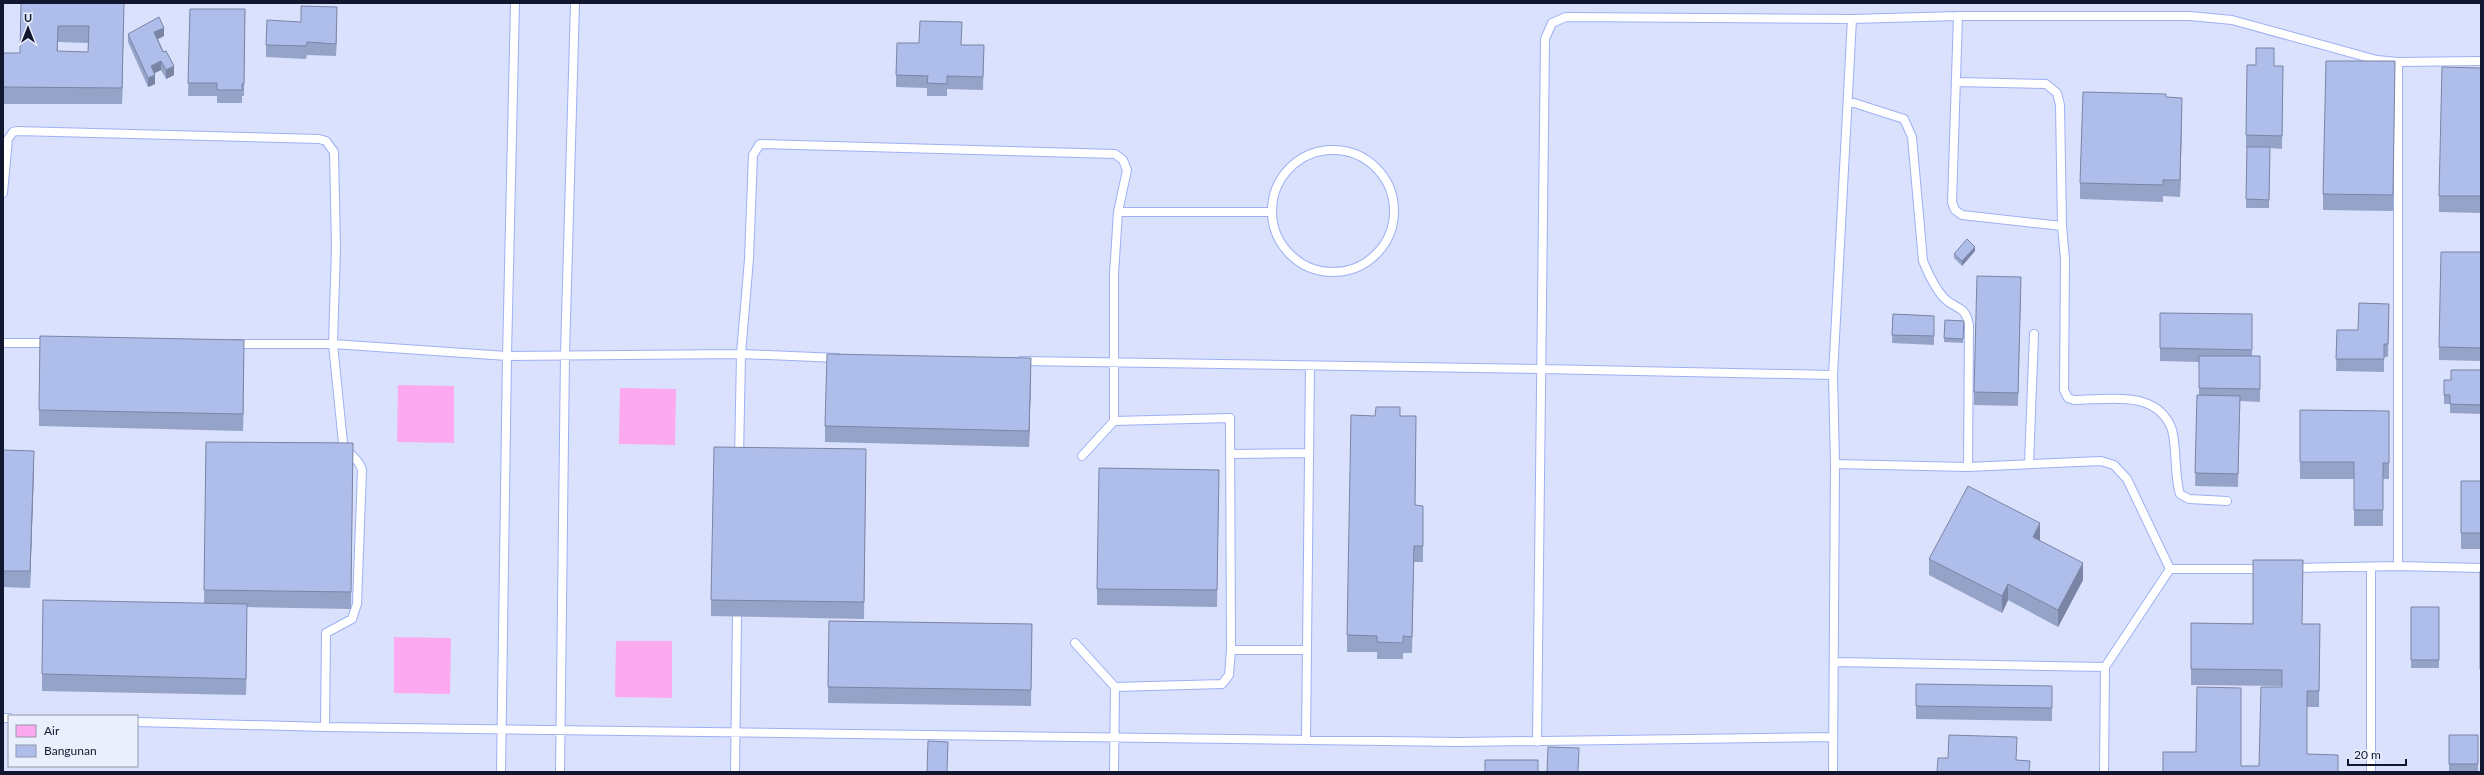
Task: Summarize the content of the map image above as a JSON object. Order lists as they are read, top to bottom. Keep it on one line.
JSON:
{"legend":["Air","Bangunan"],"scale_bar":"20 m","north":"top"}
